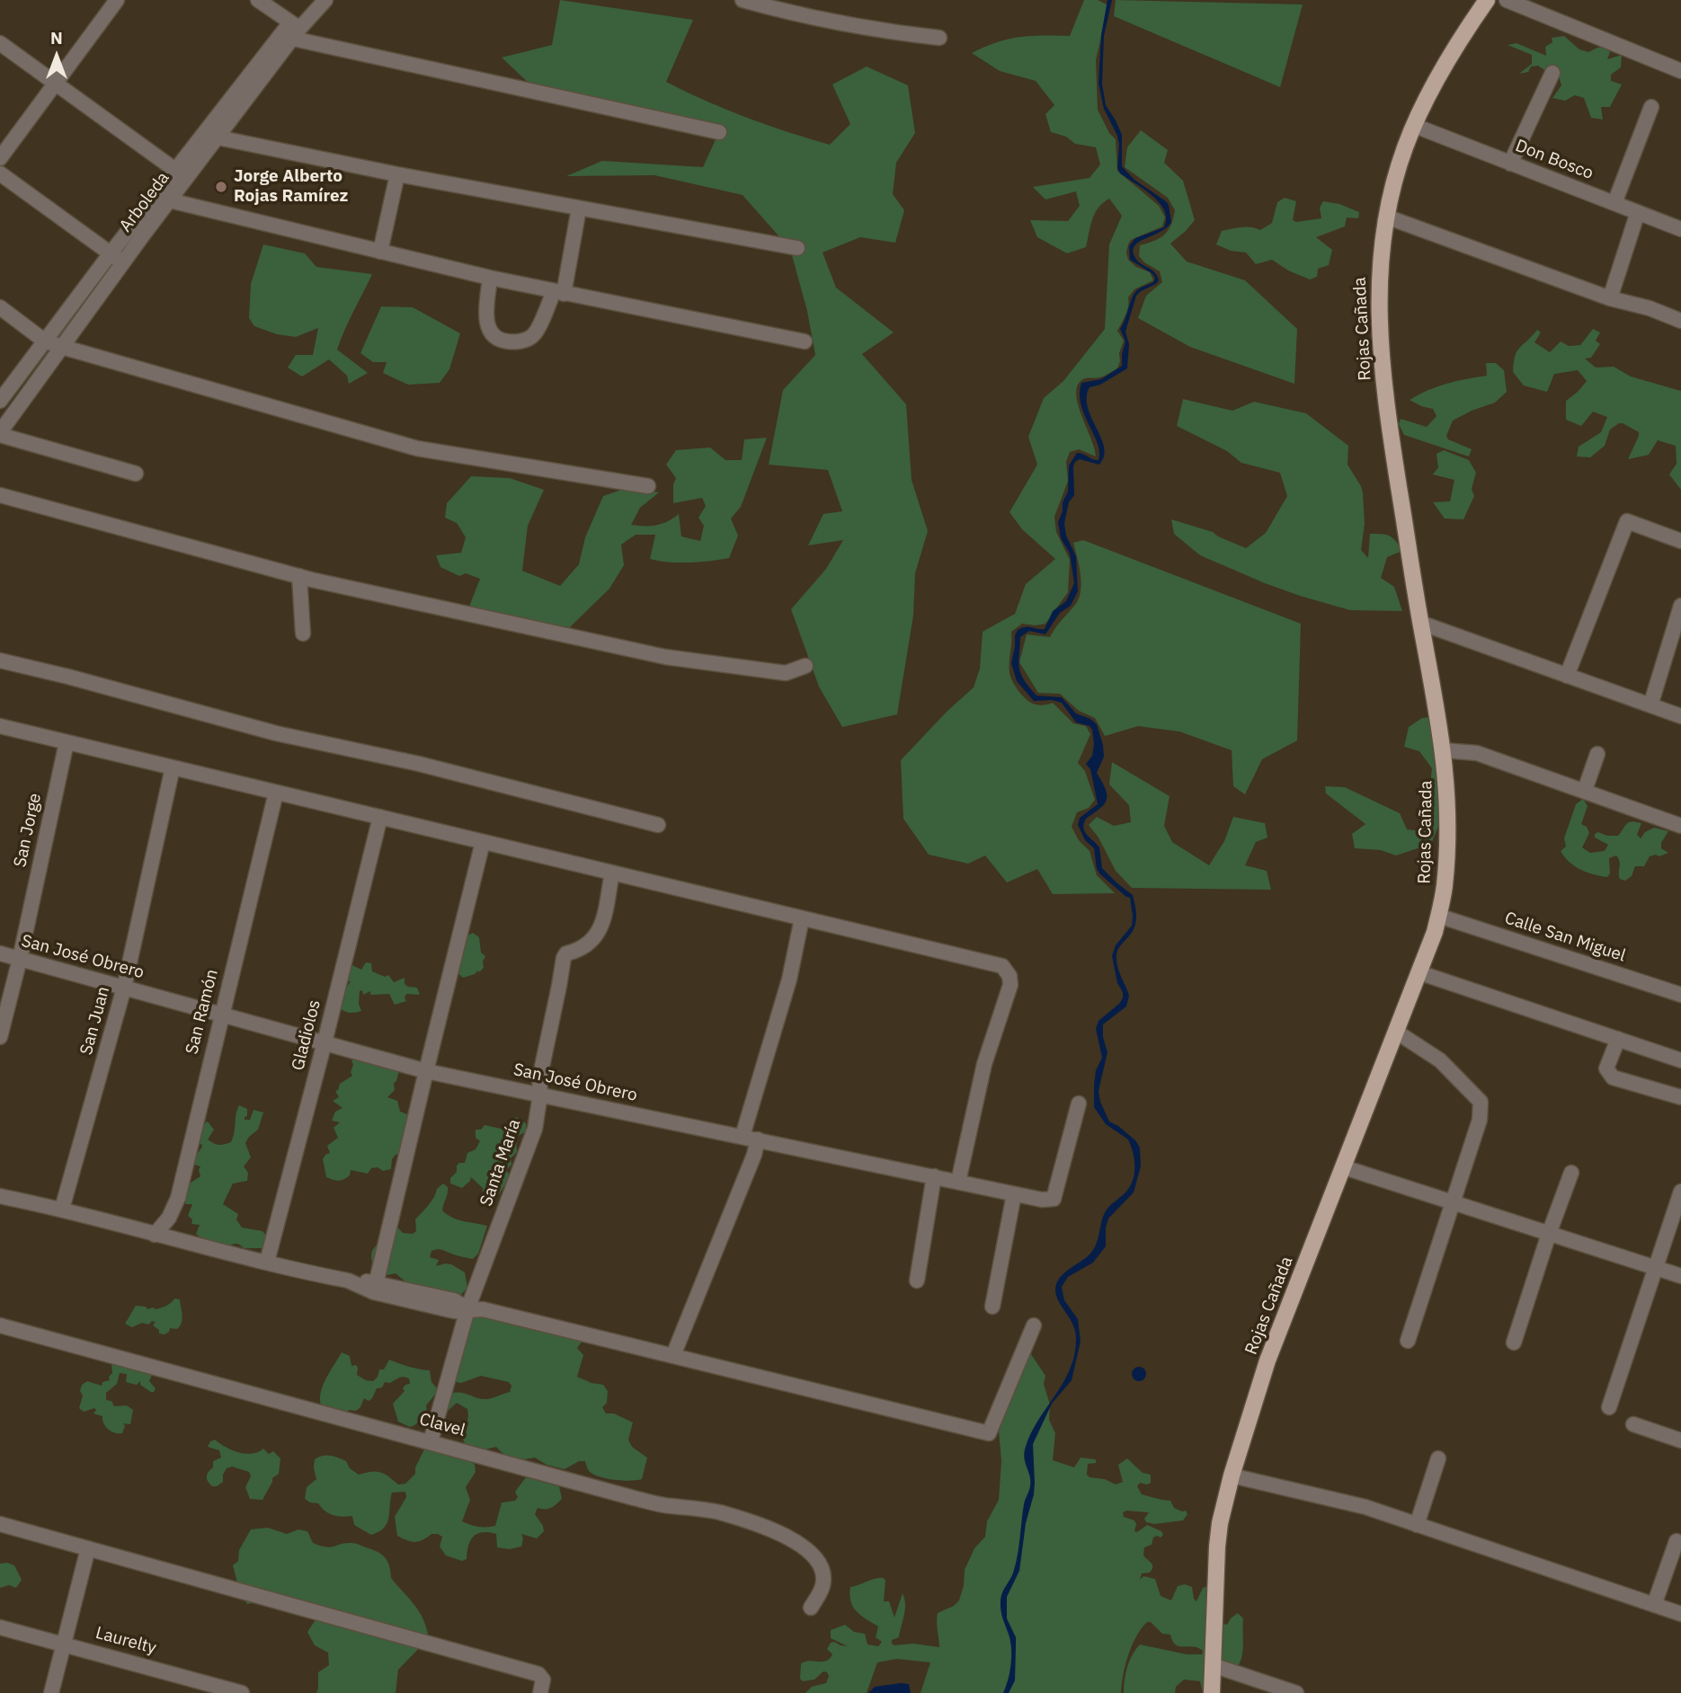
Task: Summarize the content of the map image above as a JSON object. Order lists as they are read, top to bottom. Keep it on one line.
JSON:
{"streets":{"main road":["Rojas Cañada"],"street":["Don Bosco","Arboleda","San Jorge","Calle San Miguel","San José Obrero","San Ramón","San Juan","Gladiolos","Santa María","Clavel","Laurelty"]},"crossings":[["Don Bosco","Rojas Cañada"],["Rojas Cañada","Calle San Miguel"],["San Jorge","San José Obrero"],["San José Obrero","San Ramón"],["San José Obrero","San Juan"],["San José Obrero","Gladiolos"],["San José Obrero","Santa María"],["Santa María","Clavel"]],"places":["Jorge Alberto Rojas Ramírez"],"north":"top"}
